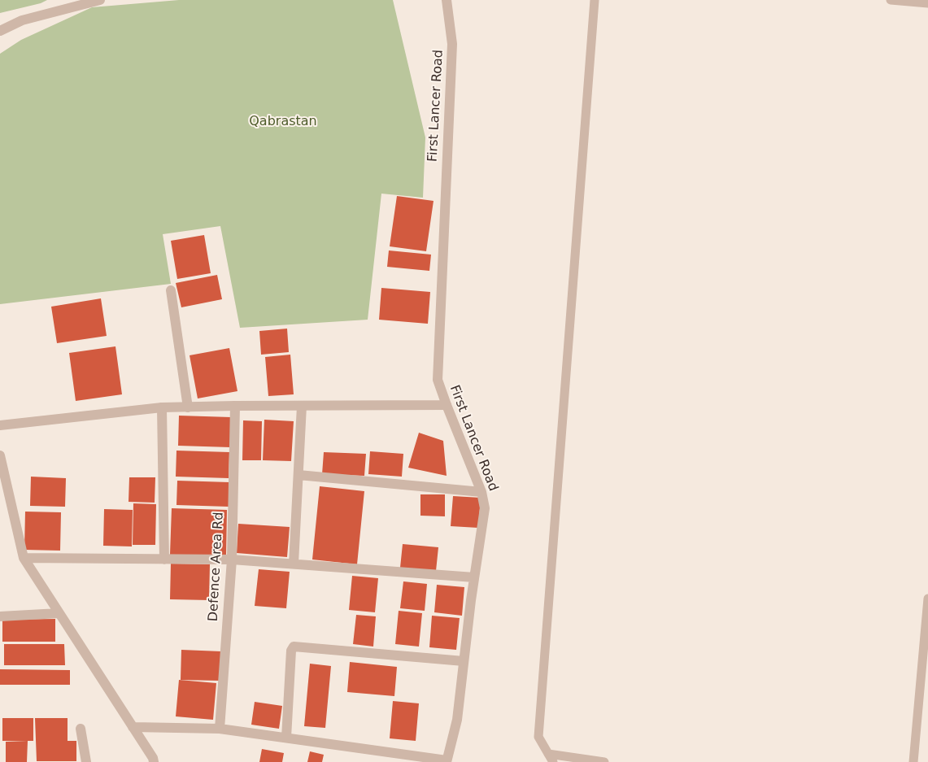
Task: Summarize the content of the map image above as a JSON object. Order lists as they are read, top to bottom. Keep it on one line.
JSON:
{"streets":{"street":["First Lancer Road","Defence Area Rd"]},"parks":["Qabrastan"]}
